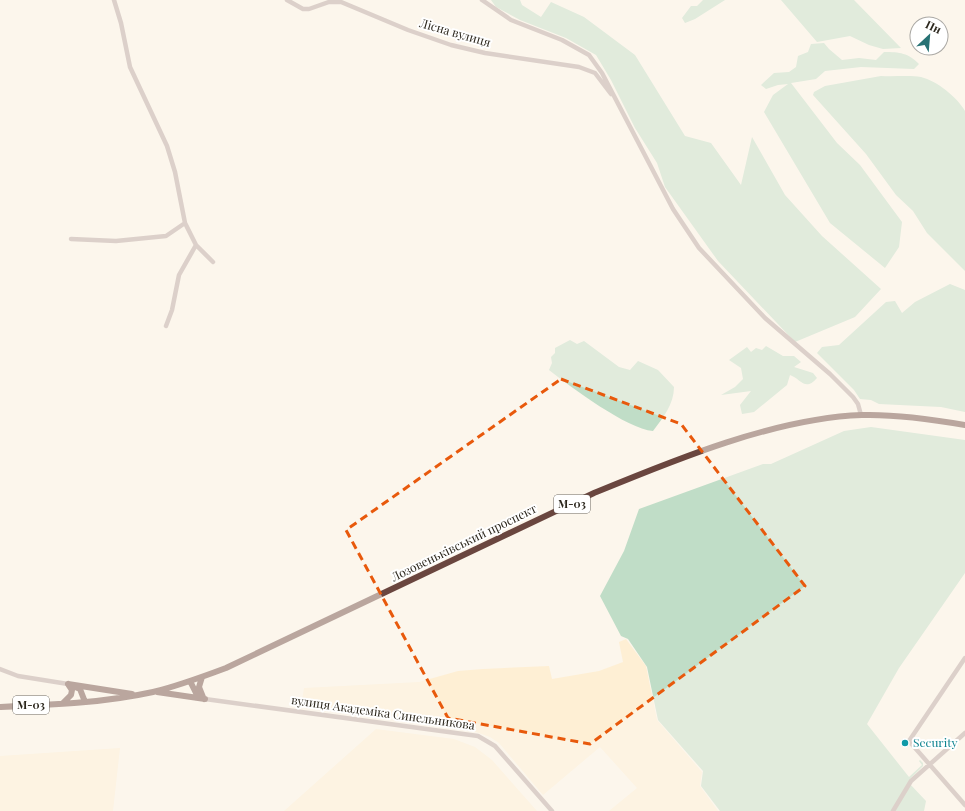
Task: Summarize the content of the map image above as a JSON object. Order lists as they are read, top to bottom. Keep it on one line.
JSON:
{"streets":{"highway":["М-03","Лозовеньківський проспект"],"street":["Лісна вулиця","вулиця Академіка Синельникова"]},"places":["Security"],"north":"top right"}
